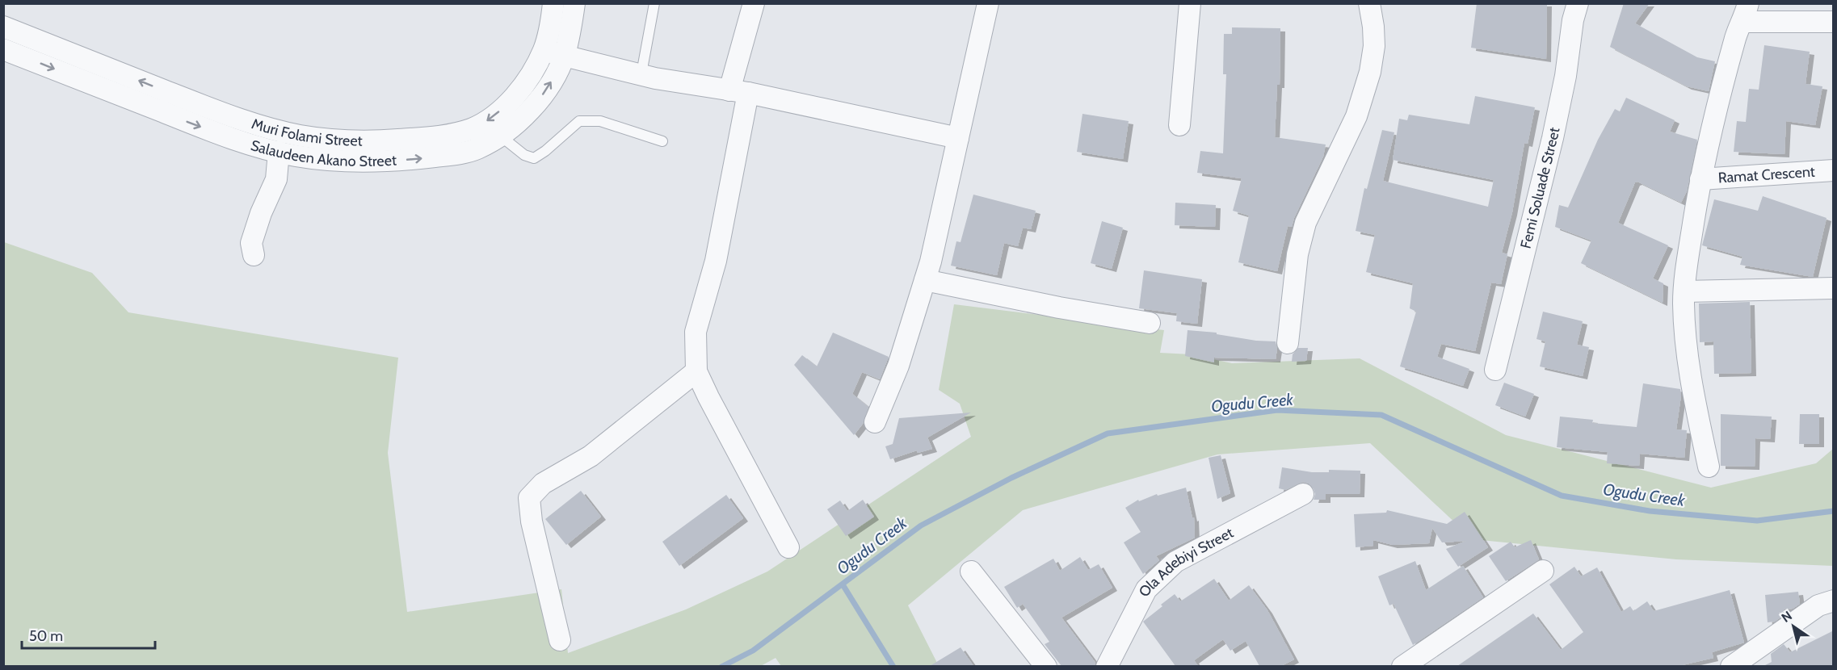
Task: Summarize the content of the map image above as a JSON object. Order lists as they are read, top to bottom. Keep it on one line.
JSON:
{"streets":{"street":["Muri Folami Street","Salaudeen Akano Street","Ramat Crescent","Femi Soluade Street","Ola Adebiyi Street"]},"one_way":["Muri Folami Street","Salaudeen Akano Street"],"water":["Ogudu Creek"],"scale_bar":"50 m","north":"top left"}
